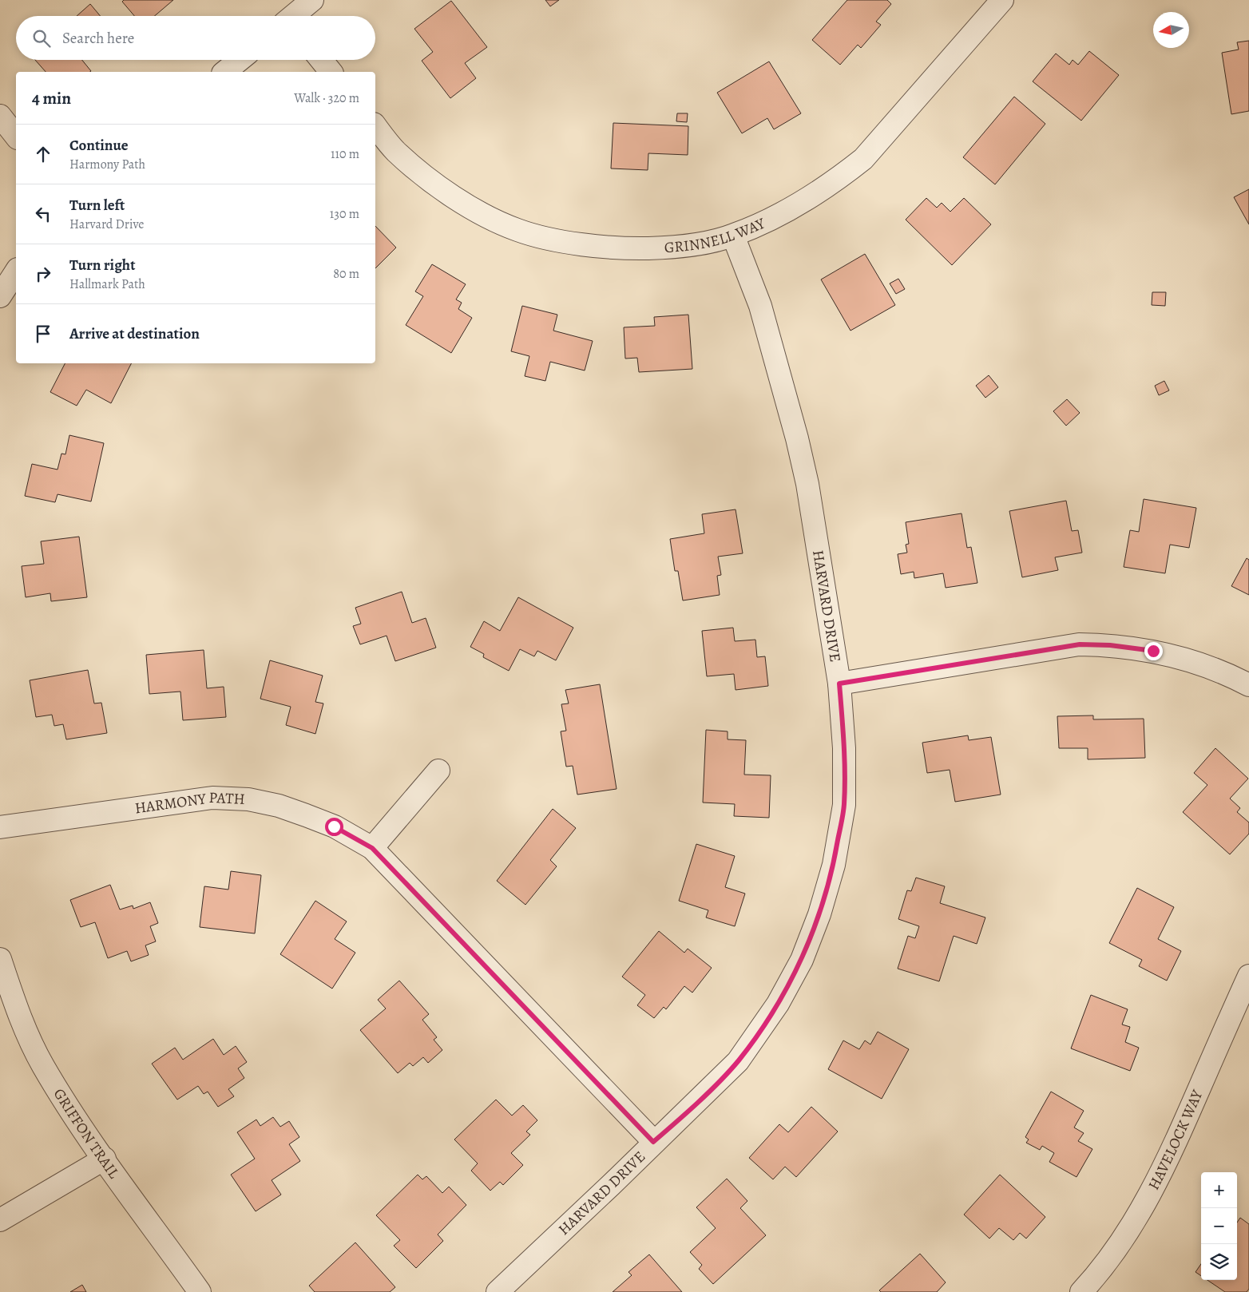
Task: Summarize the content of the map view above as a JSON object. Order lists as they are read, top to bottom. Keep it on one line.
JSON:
{"streets":{"street":["GRINNELL WAY","HARVARD DRIVE","HARMONY PATH","GRIFFON TRAIL","HAVELOCK WAY"]},"crossings":[["GRINNELL WAY","HARVARD DRIVE"],["HARVARD DRIVE","HARMONY PATH"]],"north":"left","page":{"search":"Search here","heading":["4 min","Walk · 320 m"],"list":[["Continue","Harmony Path","110 m"],["Turn left","Harvard Drive","130 m"],["Turn right","Hallmark Path","80 m"],"Arrive at destination"],"map_buttons":["+","−"]}}
